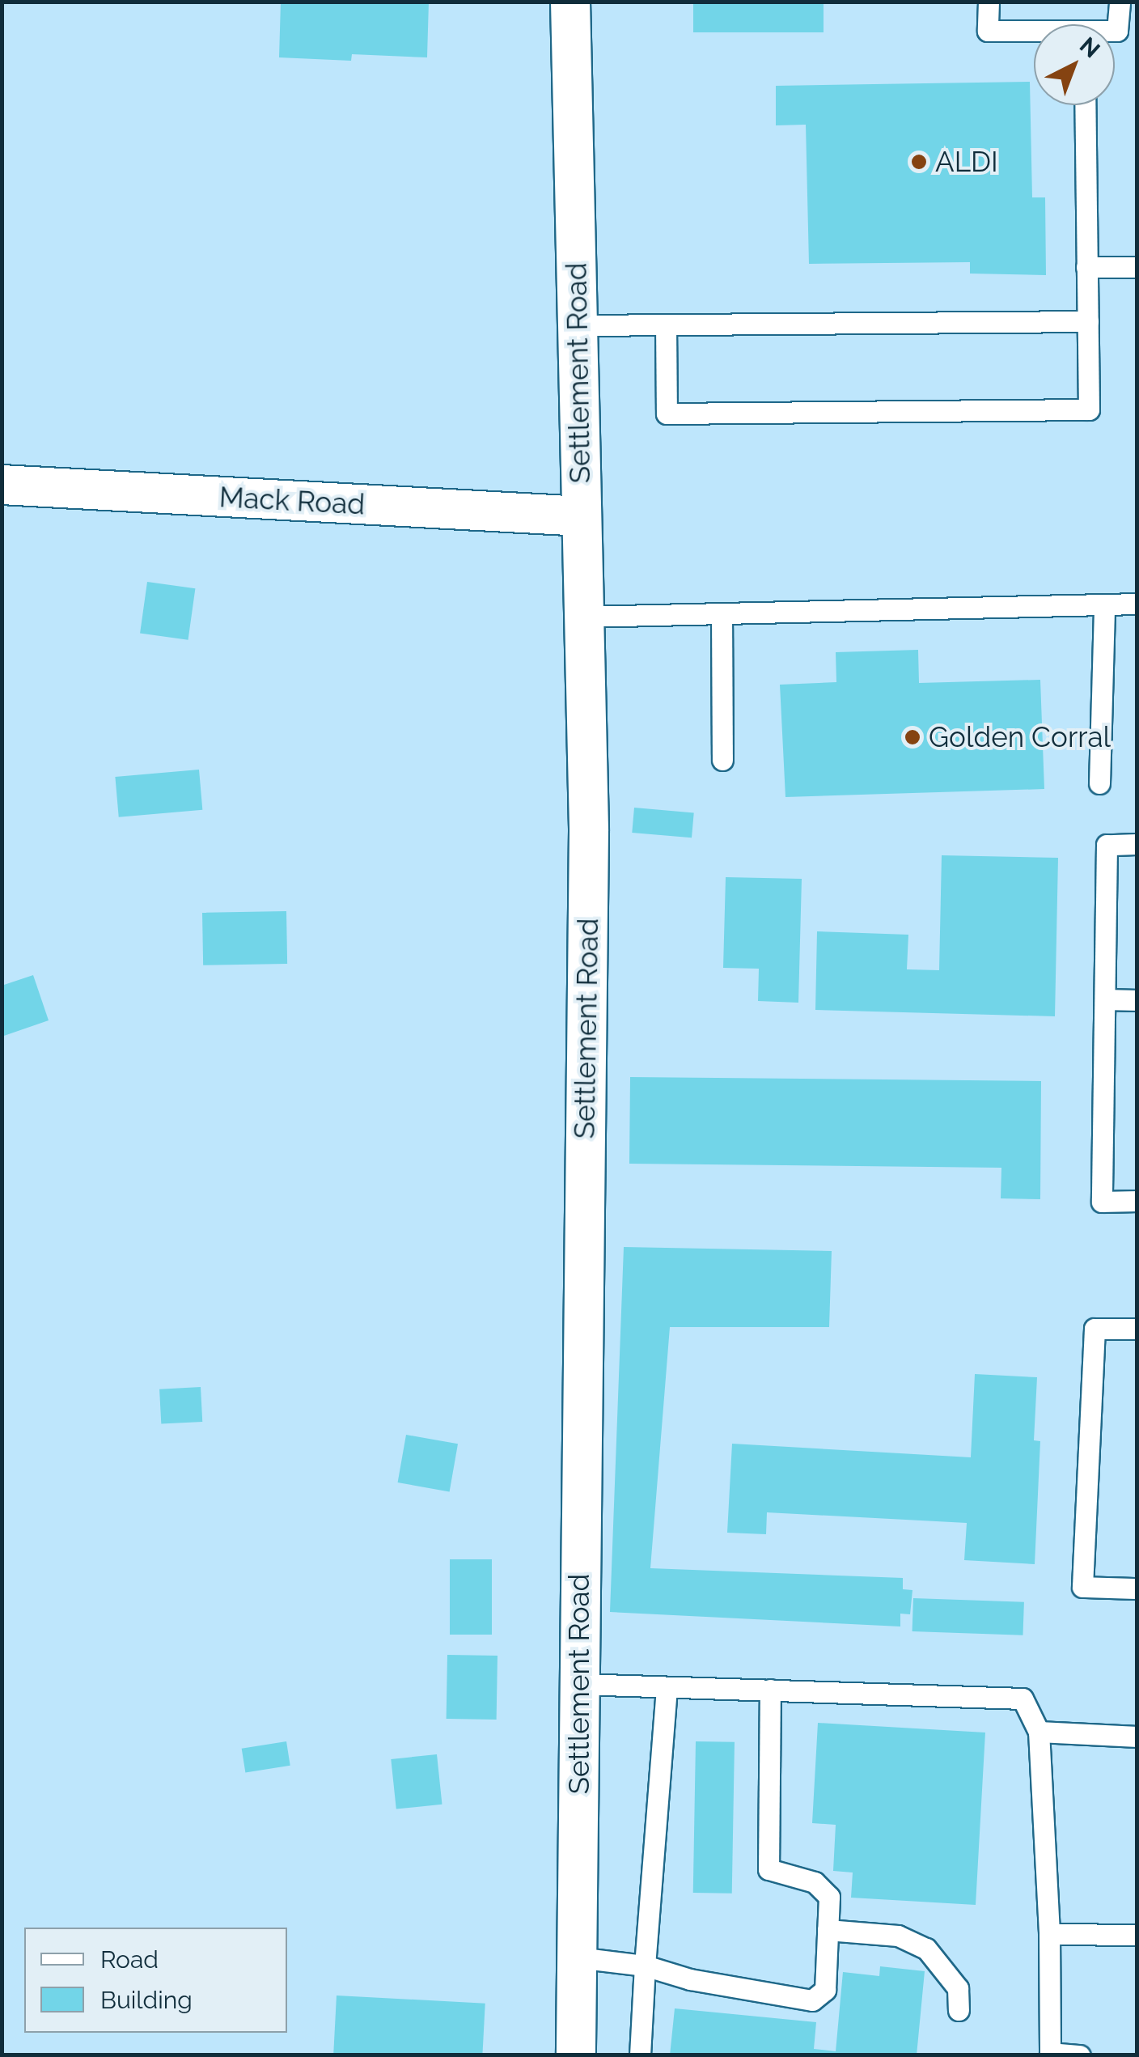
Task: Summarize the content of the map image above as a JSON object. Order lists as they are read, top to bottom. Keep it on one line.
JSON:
{"streets":{"street":["Settlement Road","Mack Road"]},"crossings":[["Settlement Road","Mack Road"]],"places":["ALDI","Golden Corral"],"legend":["Road","Building"],"north":"top right"}
